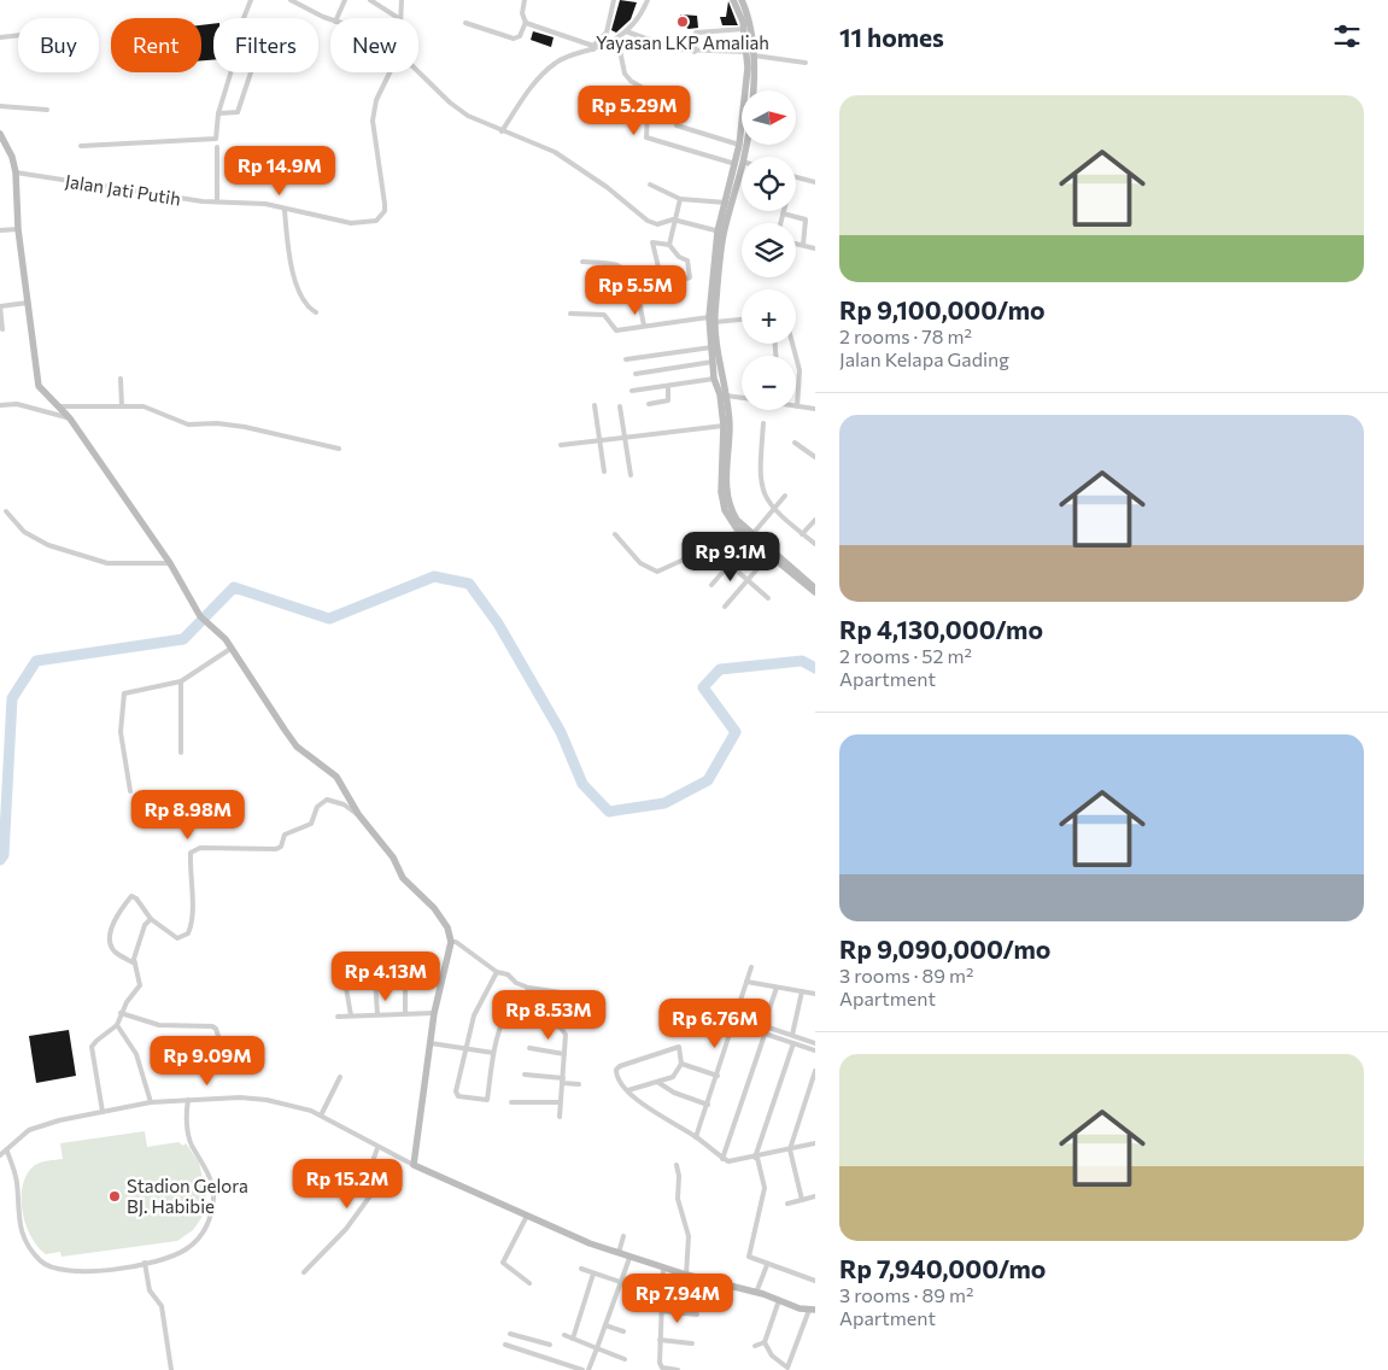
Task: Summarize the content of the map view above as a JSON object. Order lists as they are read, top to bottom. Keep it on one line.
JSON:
{"streets":{"street":["Jalan Jati Putih"]},"places":["Yayasan LKP Amaliah","Stadion Gelora BJ. Habibie"],"north":"right","page":{"heading":"11 homes","chip":["Buy","Rent","Filters","New"],"list":[{"name":"Rp 9,100,000/mo","note":"2 rooms · 78 m² · Jalan Kelapa Gading"},{"name":"Rp 4,130,000/mo","note":"2 rooms · 52 m² · Apartment"},{"name":"Rp 9,090,000/mo","note":"3 rooms · 89 m² · Apartment"},{"name":"Rp 7,940,000/mo","note":"3 rooms · 89 m² · Apartment"}],"price":["Rp 5.29M","Rp 14.9M","Rp 5.5M","Rp 9.1M","Rp 8.98M","Rp 4.13M","Rp 8.53M","Rp 6.76M","Rp 9.09M","Rp 15.2M","Rp 7.94M"],"map_buttons":["+","−"]}}
